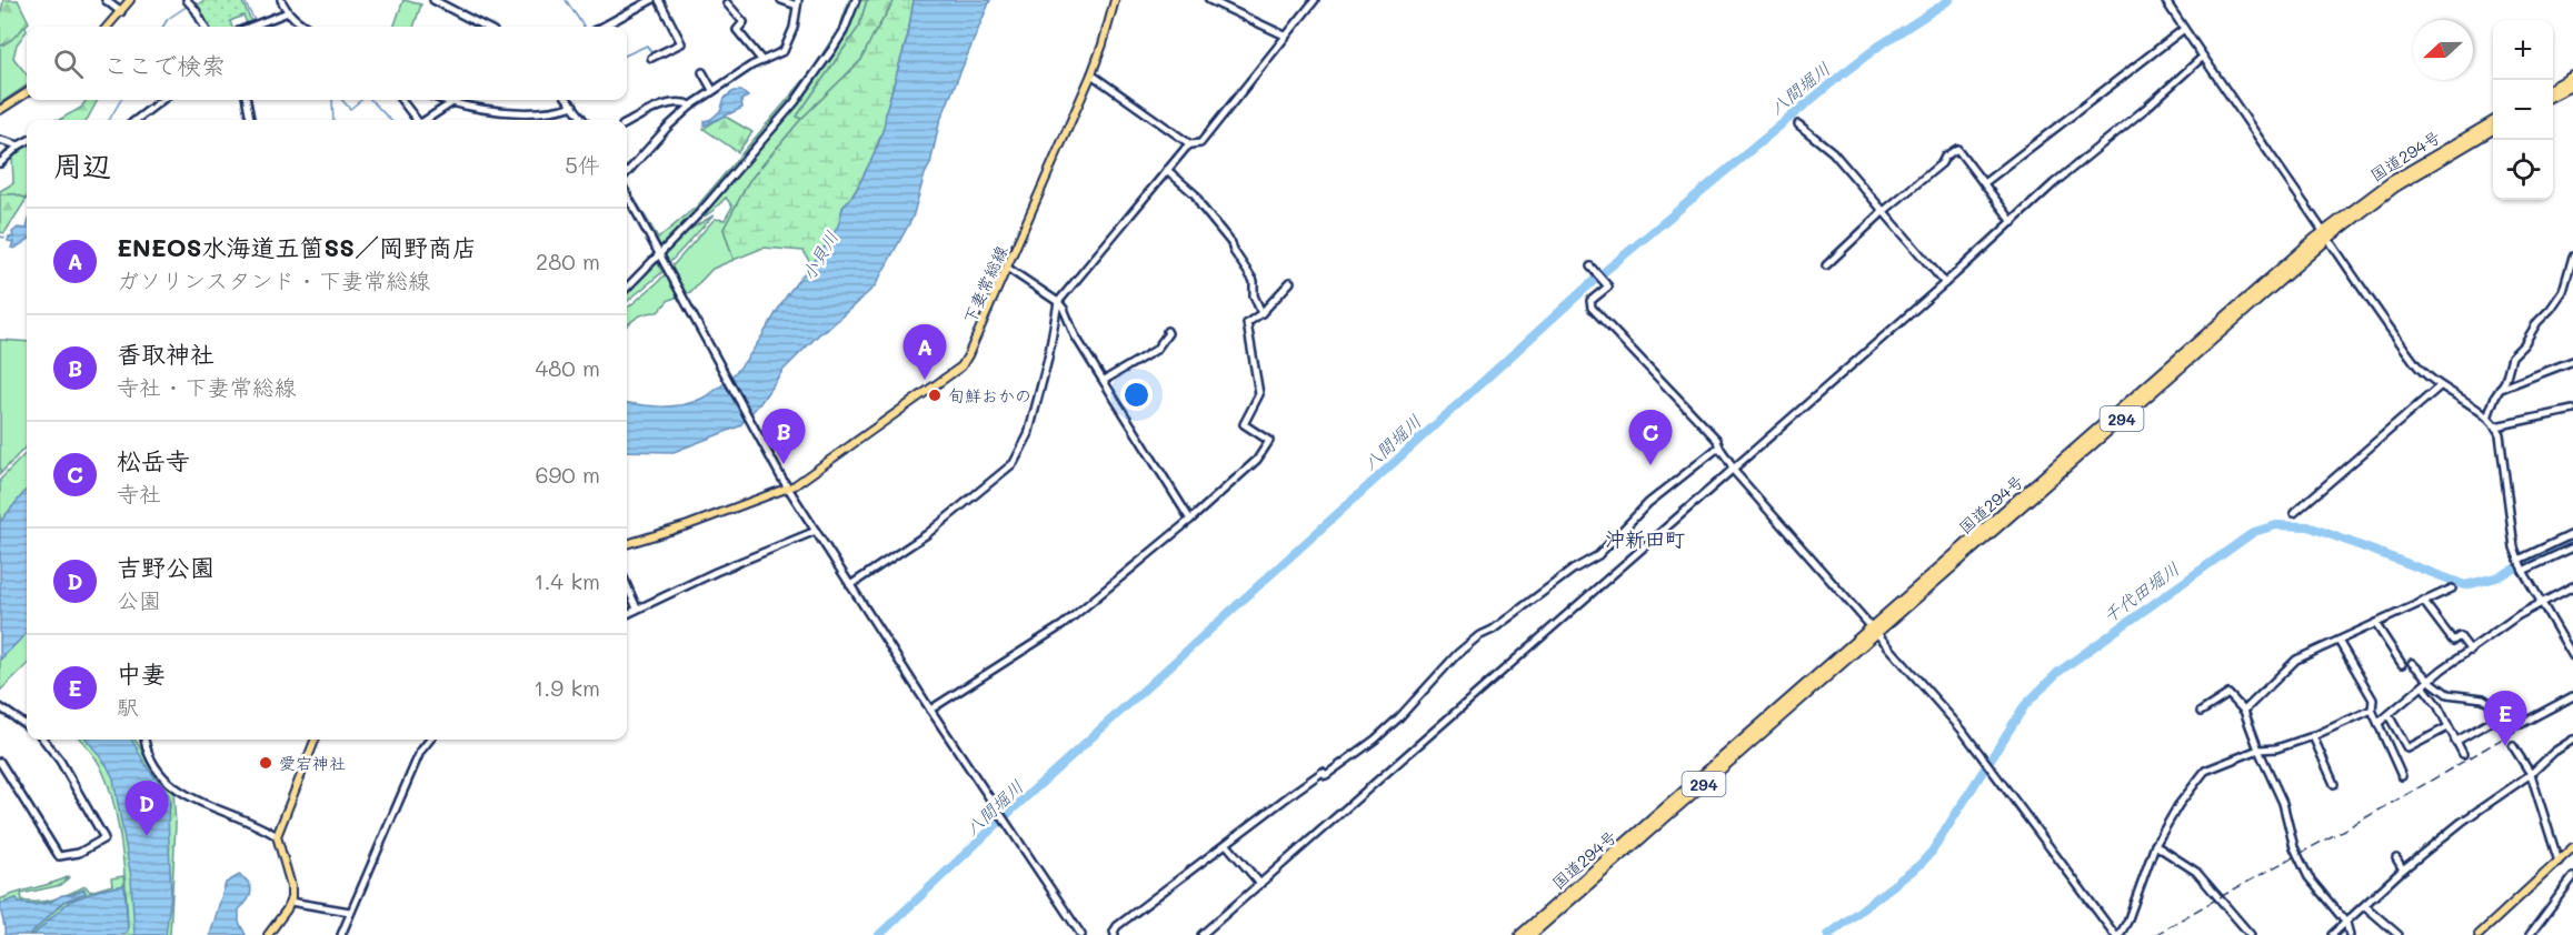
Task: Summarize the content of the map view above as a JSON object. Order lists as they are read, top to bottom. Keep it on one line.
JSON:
{"streets":{"highway":["国道294号","294"],"main road":["下妻常総線"]},"districts":["沖新田町"],"water":["八間堀川","小貝川","千代田堀川"],"places":["旬鮮おかの","愛宕神社"],"north":"left","page":{"map_buttons":["+","−"],"search":"ここで検索","heading":["周辺","5件"],"list":[{"mark":"A","name":"ENEOS水海道五箇SS／岡野商店","note":"ガソリンスタンド · 下妻常総線","value":"280 m"},{"mark":"B","name":"香取神社","note":"寺社 · 下妻常総線","value":"480 m"},{"mark":"C","name":"松岳寺","note":"寺社","value":"690 m"},{"mark":"D","name":"吉野公園","note":"公園","value":"1.4 km"},{"mark":"E","name":"中妻","note":"駅","value":"1.9 km"}],"pins":["A","B","C","E","D"]}}
